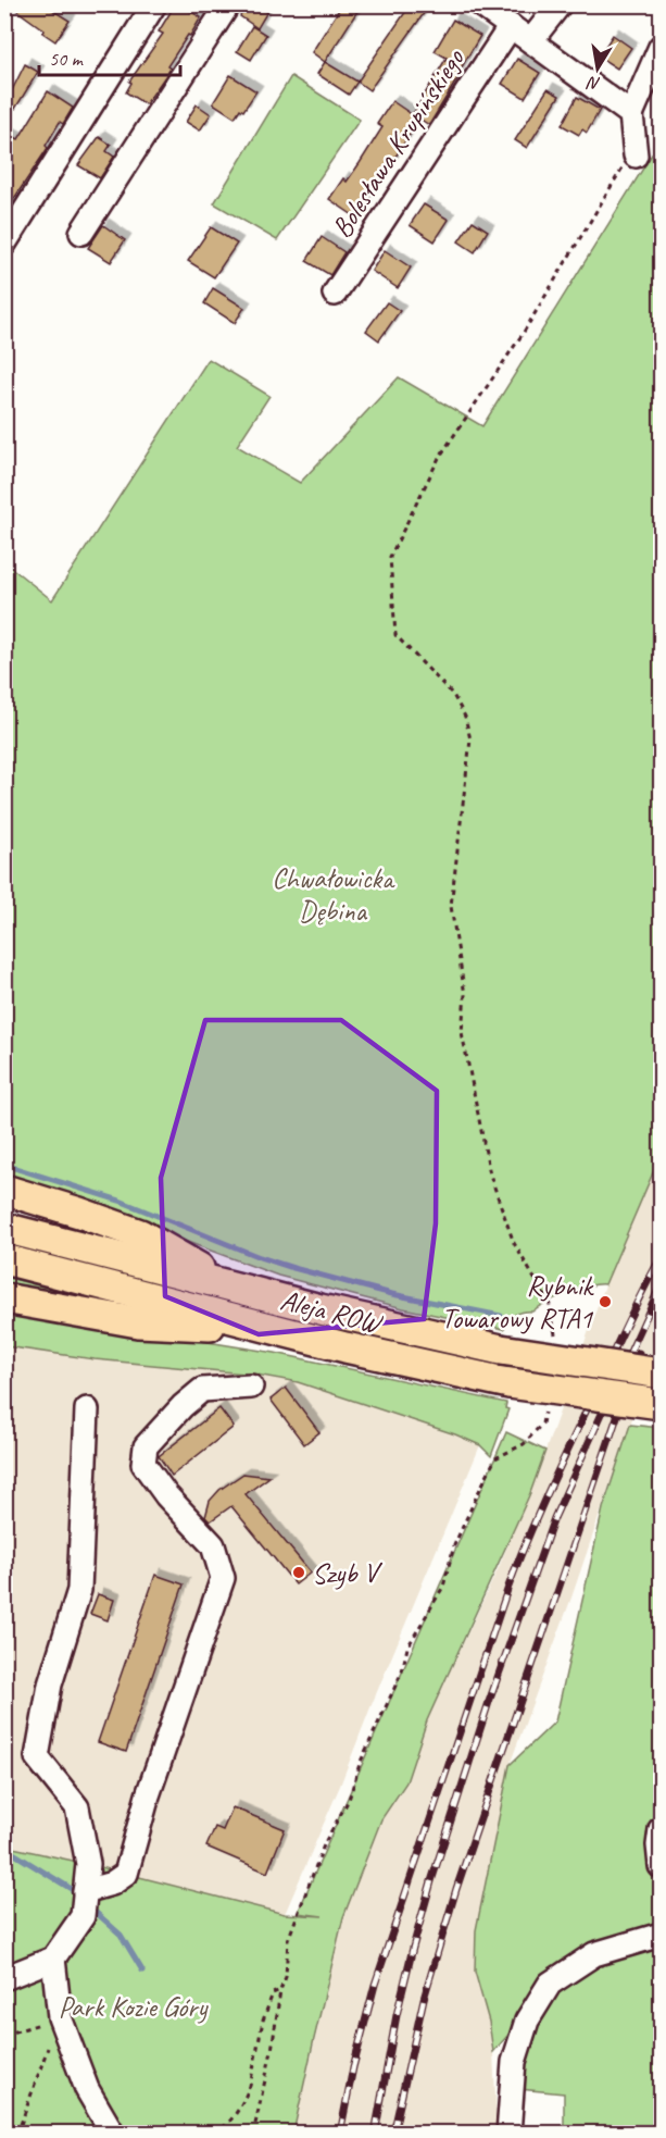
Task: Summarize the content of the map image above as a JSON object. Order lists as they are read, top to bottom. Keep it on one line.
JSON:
{"streets":{"main road":["Aleja ROW"],"street":["Bolesława Krupińskiego"]},"parks":["Chwałowicka Dębina","Park Kozie Góry"],"places":["Rybnik Towarowy RTA1","Szyb V"],"scale_bar":"50 m","north":"bottom"}
